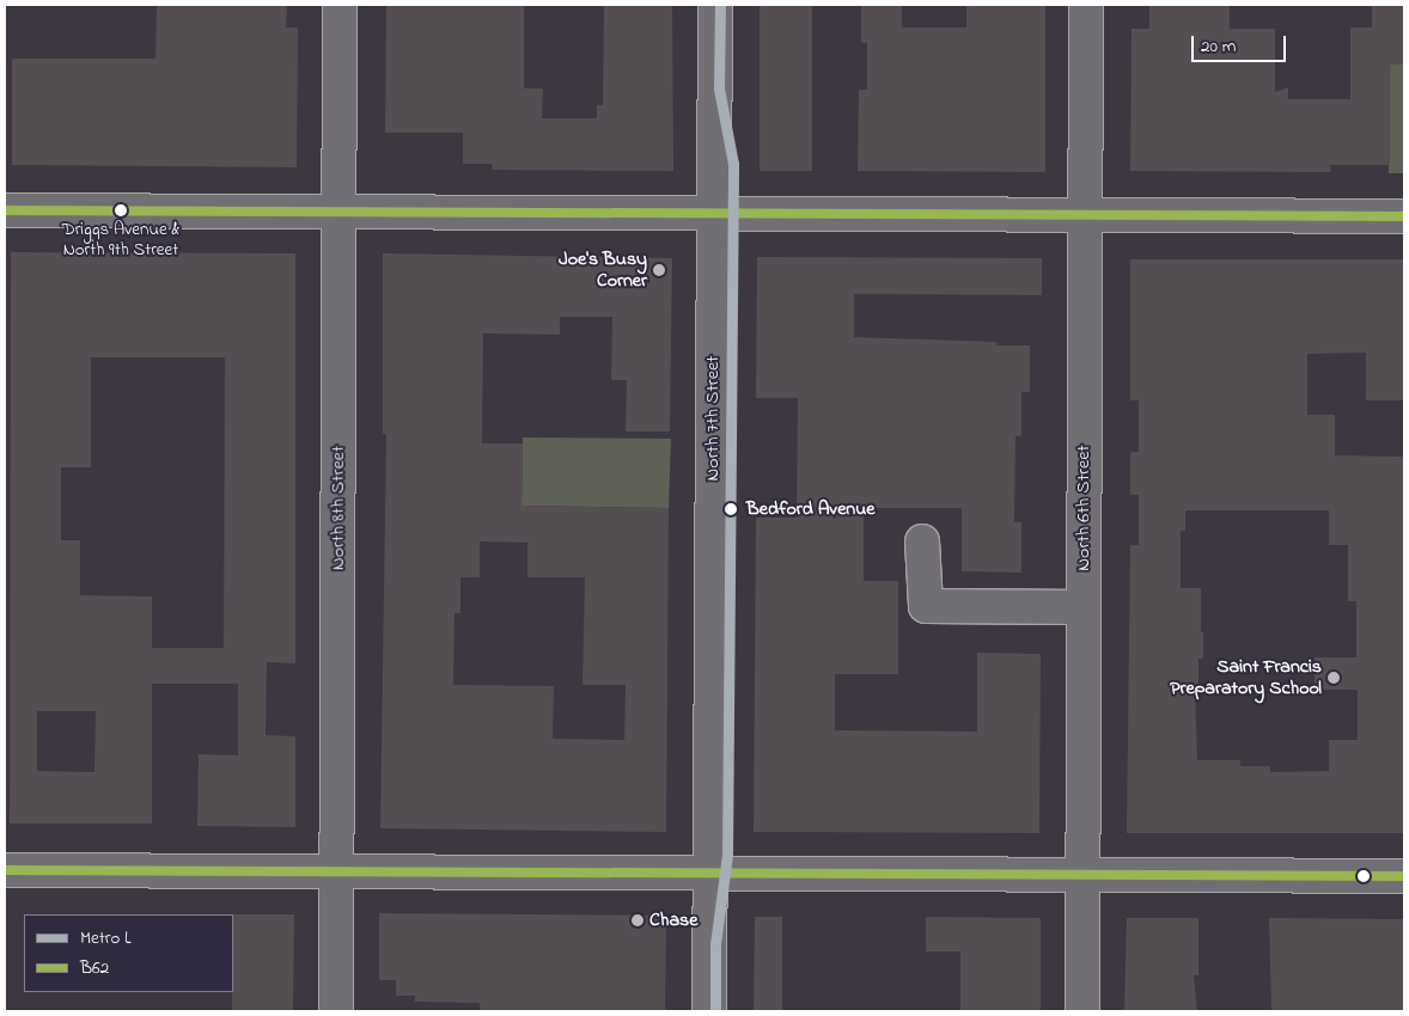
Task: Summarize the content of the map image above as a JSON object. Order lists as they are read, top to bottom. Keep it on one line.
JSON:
{"streets":{"street":["North 7th Street","North 8th Street","North 6th Street"]},"places":["Driggs Avenue & North 9th Street","Joe's Busy Corner","Bedford Avenue","Saint Francis Preparatory School","Chase"],"lines":["metro line L","transit line B62"],"legend":["Metro L","B62"],"scale_bar":"20 m"}
